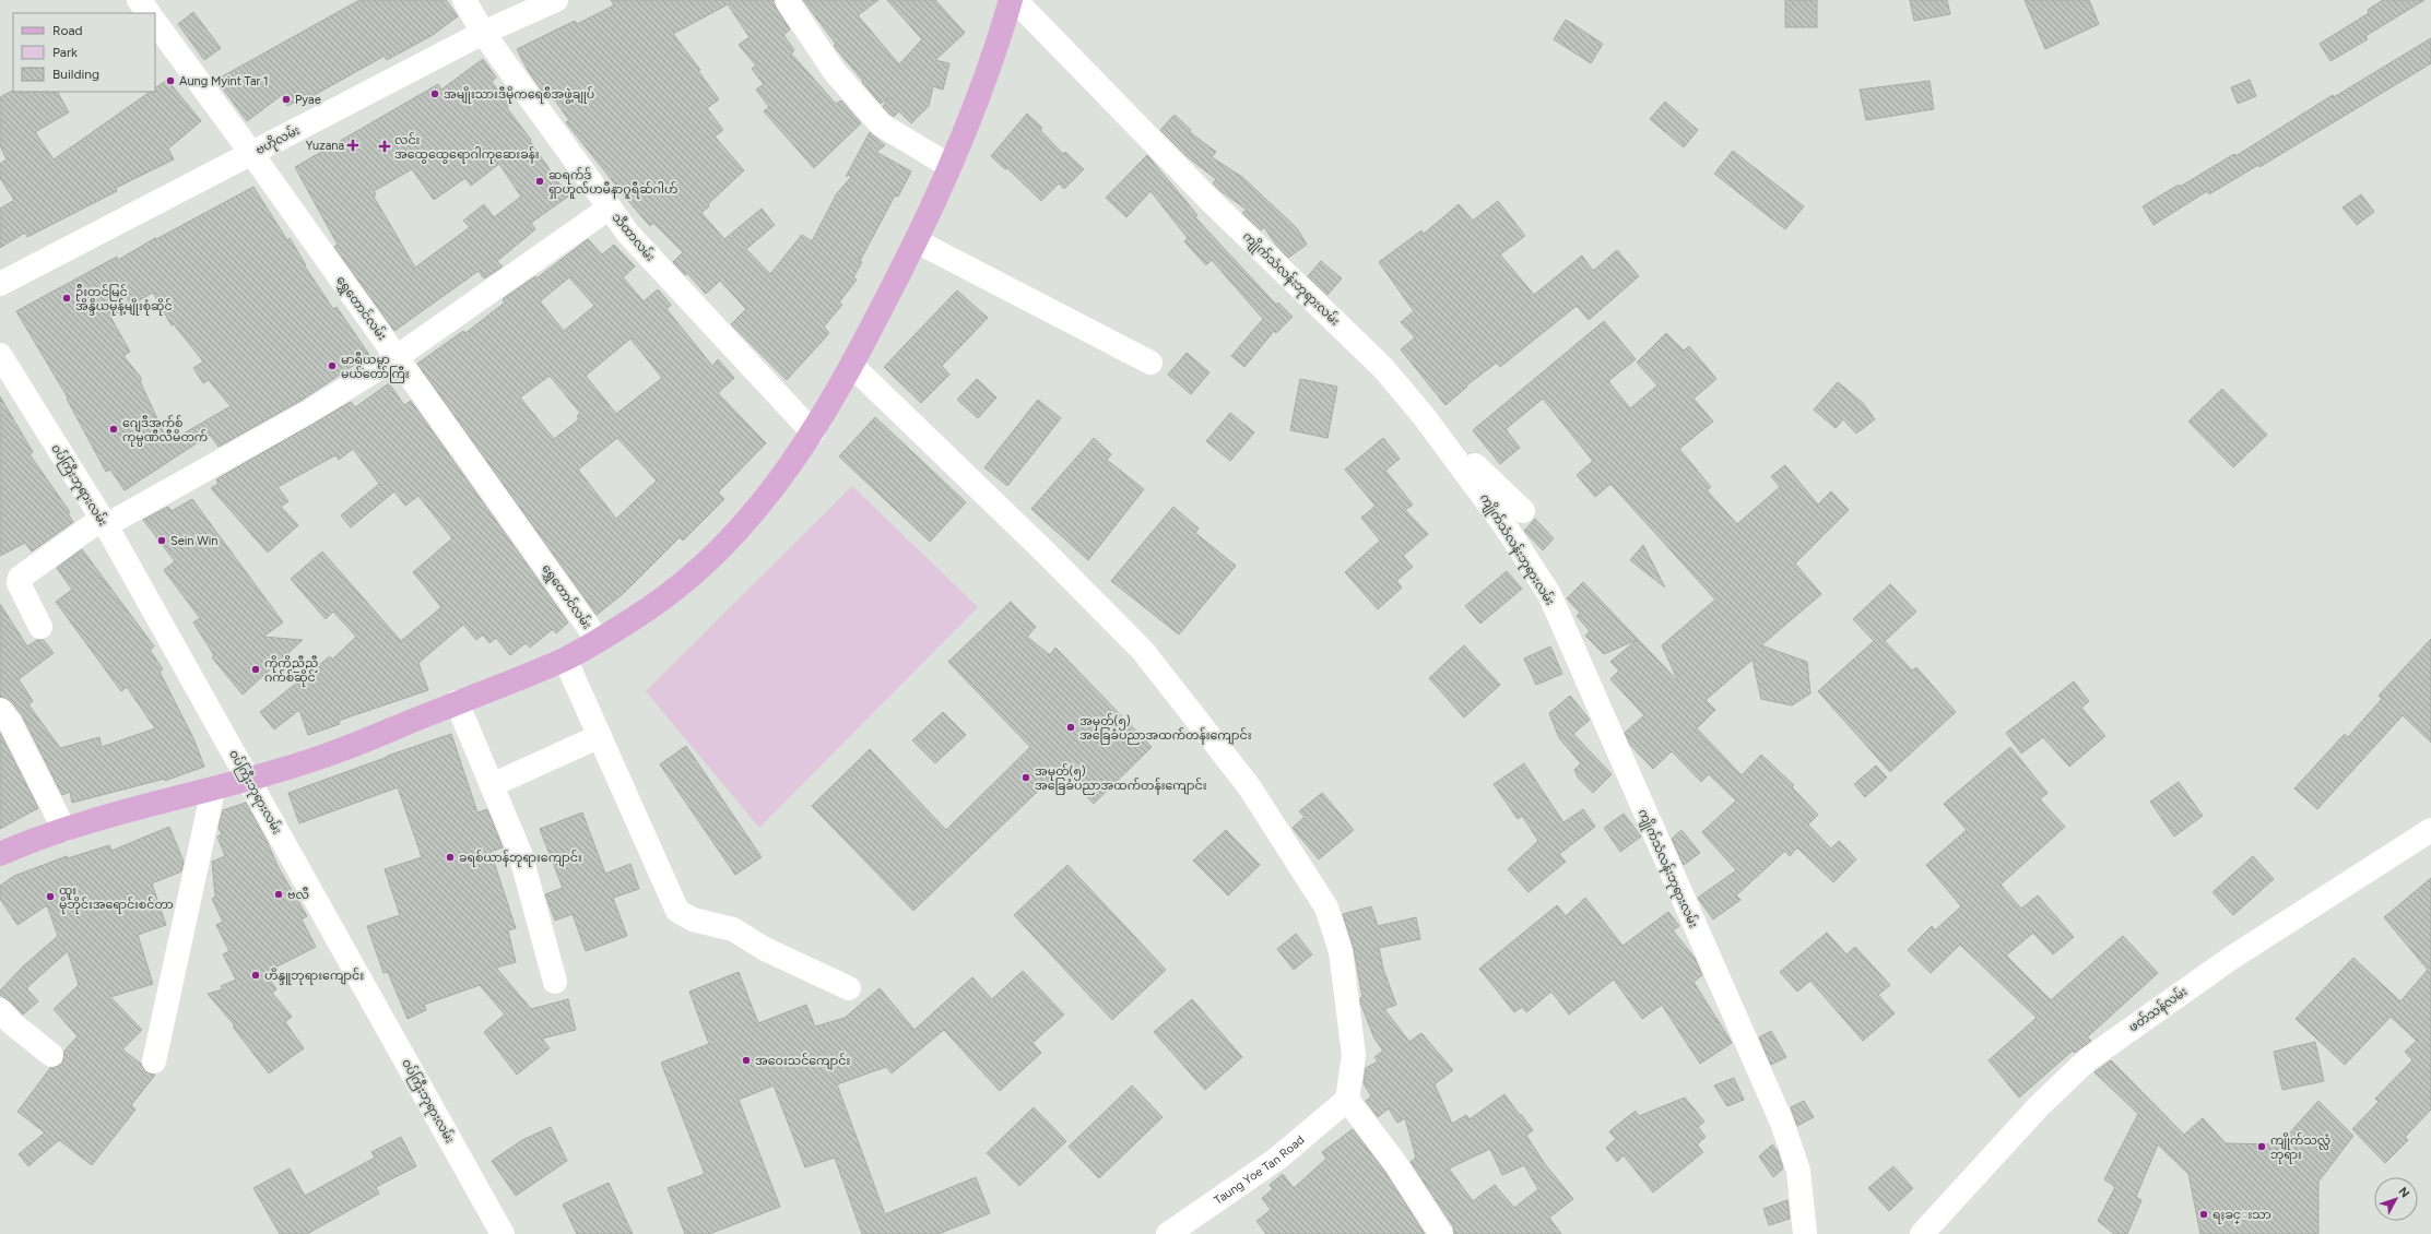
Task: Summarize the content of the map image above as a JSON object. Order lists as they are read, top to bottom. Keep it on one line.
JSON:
{"streets":{"street":["ဗဟိုလမ်း","သီထာလမ်း","ကျိုက်သံလန်းဘုရားလမ်း","ရွှေတောင်လမ်း","ဝပ်ကြီးဘုရားလမ်း","ဖတ်သန်လမ်း","Taung Yoe Tan Road"]},"crossings":[["ဗဟိုလမ်း","သီထာလမ်း"],["ဗဟိုလမ်း","ရွှေတောင်လမ်း"]],"places":{"other":["Aung Myint Tar 1","အမျိုးသားဒီမိုကရေစီအဖွဲ့ချုပ်","Pyae","ဆရက်ဒ် ရှာဟူလ်ဟမီနာဂူရီဆ်ဂါဟ်","ဦးတင်မြင့် အိန္ဒိယမုန့်မျိုးစုံဆိုင်","မာရီယမ္မာ မယ်တော်ကြီး","ဂျေဒီအက်စ် ကုမ္ပဏီလီမိတက်","Sein Win","ကိုကိုညီညီ ဂက်စ်ဆိုင်","အမှတ်(၅) အခြေခံပညာအထက်တန်းကျောင်း","အမုတ်(၅) အခြေခံပညာအထက်တန်းကျောင်း","ခရစ်ယာန်ဘုရားကျောင်း","ဗလီ","ထူး မိုဘိုင်းအရောင်းစင်တာ","ဟိန္ဒူဘုရားကျောင်း","အဝေးသင်ကျောင်း","ကျိုက်သလ္လံ ဘုရား","ရႈခင္းသာ"],"health":["Yuzana","လင်း အထွေထွေရောဂါကုဆေးခန်း"]},"legend":["Road","Park","Building"],"north":"top right"}
